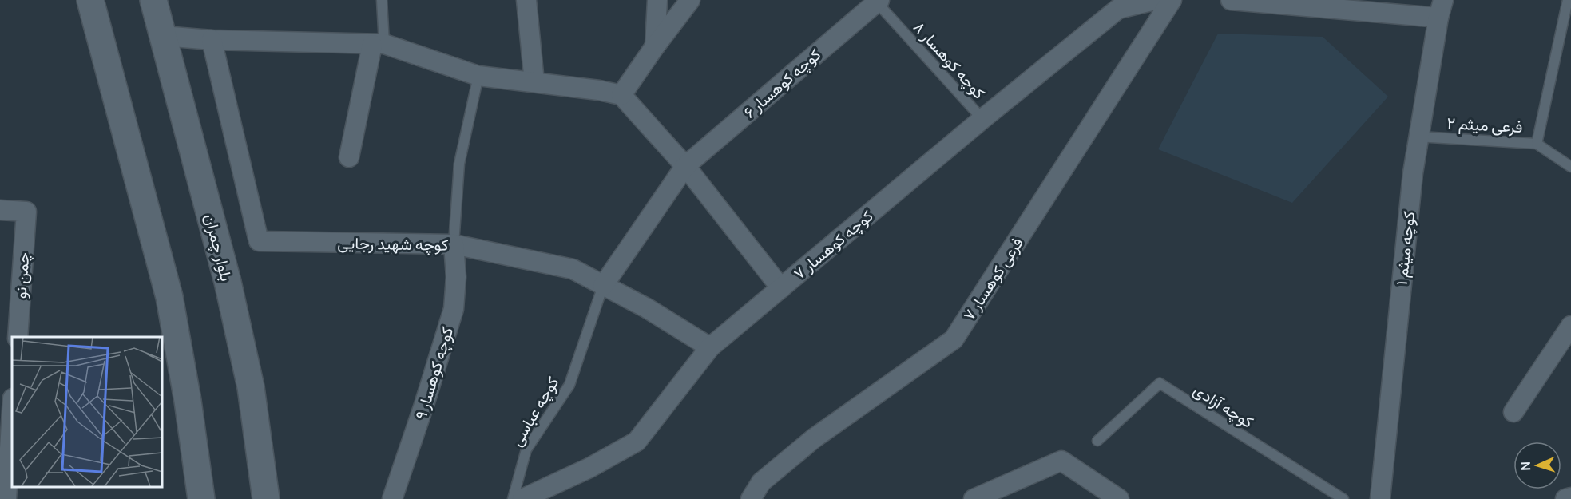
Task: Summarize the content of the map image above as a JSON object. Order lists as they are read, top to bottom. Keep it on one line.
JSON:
{"streets":{"main road":["بلوار چمران"],"street":["کوچه کوهسار ۶","کوچه شهید رجایی","کوچه کوهسار ۷","کوچه میثم ۱","چمن نو","فرعی کوهسار ۷","کوچه کوهسار ۹"],"lane":["کوچه کوهسار ۸","فرعی میثم ۲","کوچه آزادی","کوچه عباسی"]},"crossings":[["کوچه کوهسار ۸","کوچه کوهسار ۶"],["کوچه کوهسار ۸","کوچه کوهسار ۷"],["کوچه کوهسار ۶","کوچه شهید رجایی"],["کوچه کوهسار ۶","کوچه عباسی"],["فرعی میثم ۲","کوچه میثم ۱"],["کوچه شهید رجایی","کوچه کوهسار ۷"],["کوچه شهید رجایی","کوچه کوهسار ۹"],["کوچه شهید رجایی","کوچه عباسی"]],"north":"left"}
